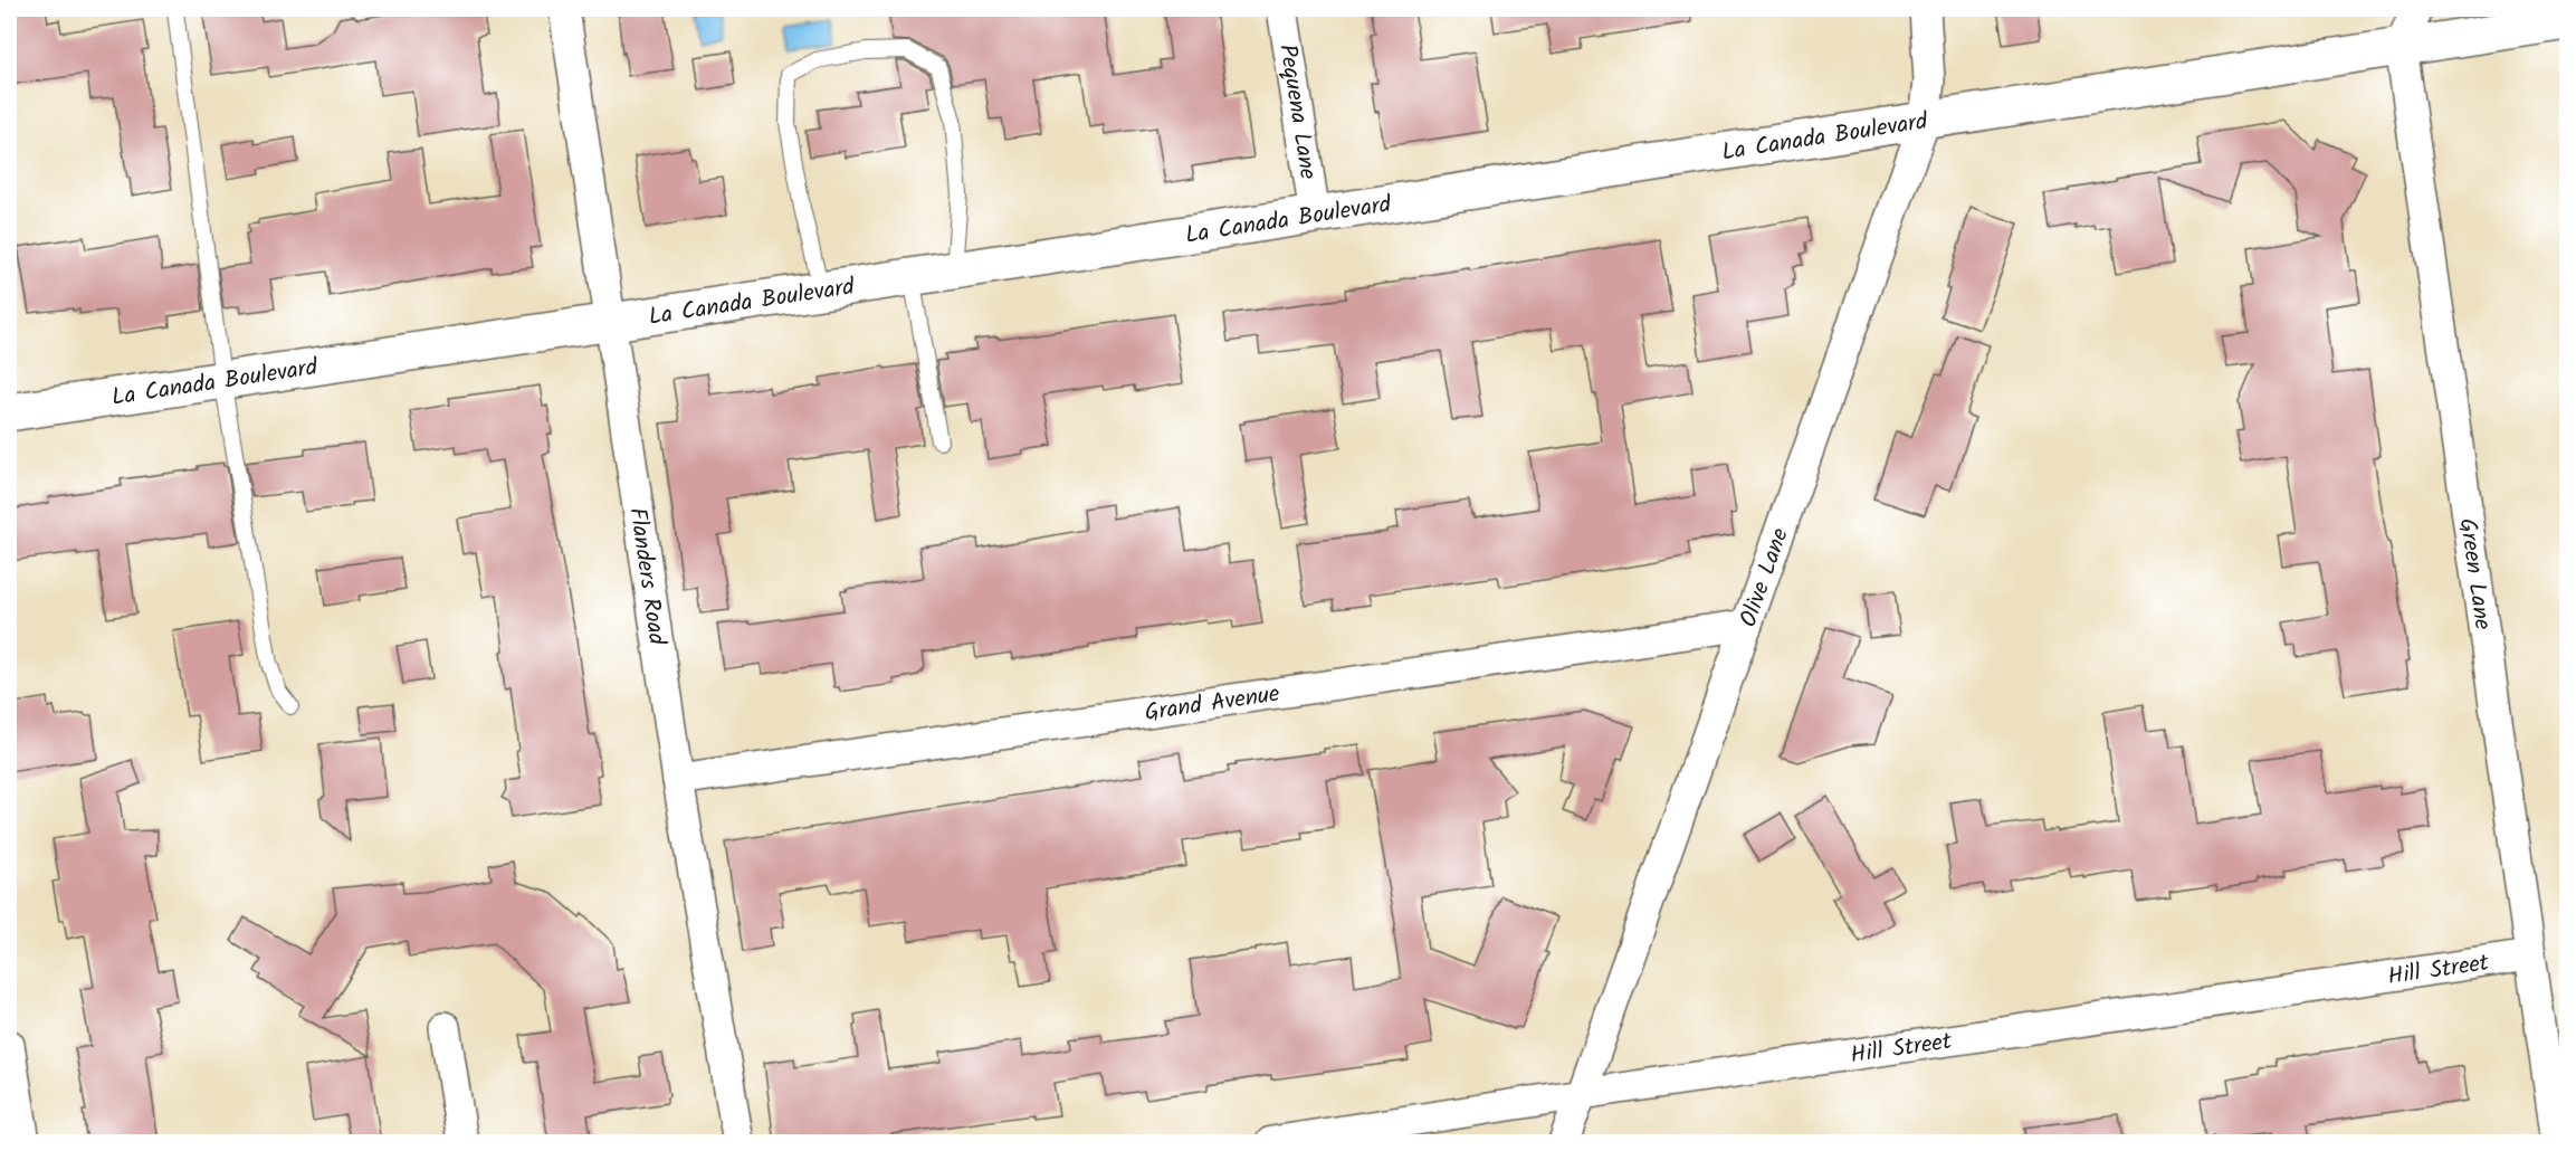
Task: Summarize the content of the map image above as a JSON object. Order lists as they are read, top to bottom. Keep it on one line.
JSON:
{"streets":{"street":["Pequena Lane","La Canada Boulevard","Green Lane","Flanders Road","Olive Lane","Grand Avenue","Hill Street"]},"crossings":[["Pequena Lane","La Canada Boulevard"],["La Canada Boulevard","Green Lane"],["La Canada Boulevard","Flanders Road"],["La Canada Boulevard","Olive Lane"],["Green Lane","Hill Street"],["Flanders Road","Grand Avenue"],["Olive Lane","Grand Avenue"],["Olive Lane","Hill Street"]]}
